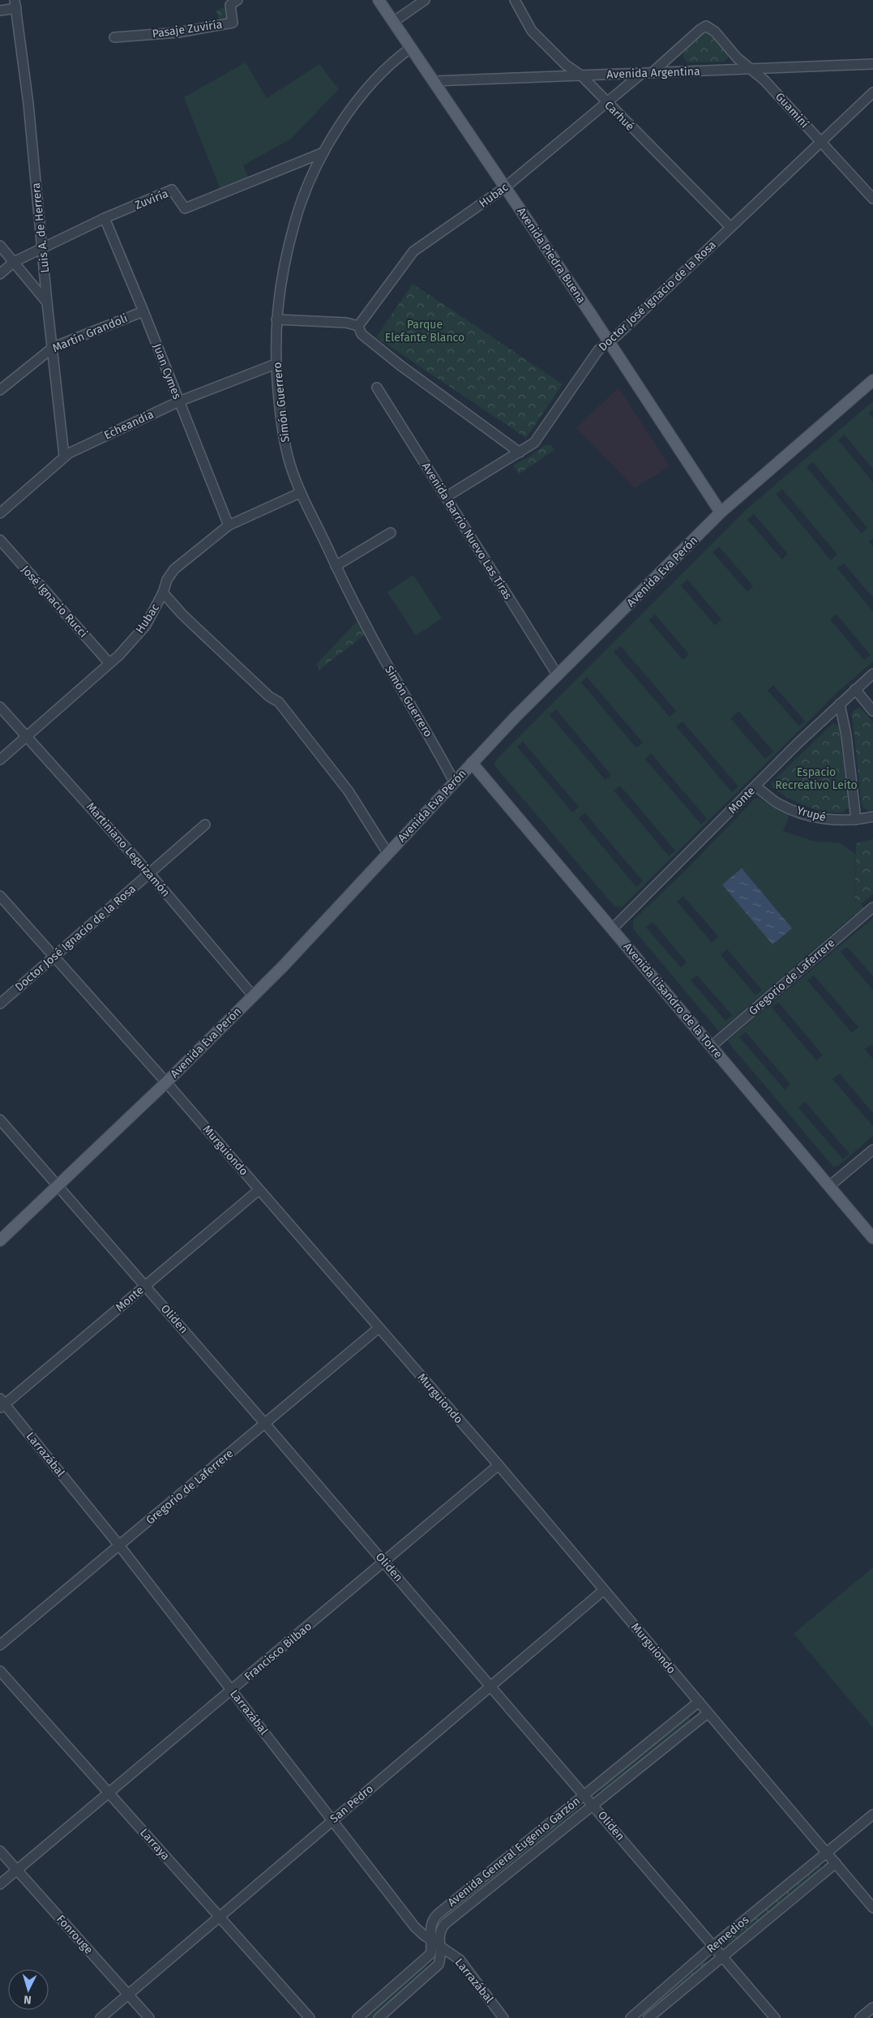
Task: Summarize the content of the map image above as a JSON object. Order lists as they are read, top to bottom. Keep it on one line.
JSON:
{"streets":{"main road":["Avenida Piedra Buena","Avenida Eva Perón","Avenida Lisandro de la Torre"],"street":["Pasaje Zuviría","Avenida Argentina","Guaminí","Carhué","Hubac","Zuviría","Luis A. de Herrera","Doctor José Ignacio de la Rosa","Martín Grandoli","Juan Cymes","Simón Guerrero","Echeandía","Avenida Barrio Nuevo Las Tiras","José Ignacio Rucci","Monte","Yrupé","Martiniano Leguizamón","Gregorio de Laferrere","Murguiondo","Oliden","Larrazábal","Francisco Bilbao","San Pedro","Larraya","Avenida General Eugenio Garzón","Fonrouge","Remedios"]},"crossings":[["Avenida Argentina","Guaminí"],["Avenida Argentina","Carhué"],["Avenida Argentina","Hubac"],["Avenida Argentina","Avenida Piedra Buena"],["Guaminí","Doctor José Ignacio de la Rosa"],["Carhué","Hubac"],["Carhué","Doctor José Ignacio de la Rosa"],["Hubac","Avenida Piedra Buena"],["Hubac","Juan Cymes"],["Hubac","Simón Guerrero"],["Hubac","José Ignacio Rucci"],["Hubac","Martiniano Leguizamón"],["Zuviría","Luis A. de Herrera"],["Zuviría","Juan Cymes"],["Zuviría","Simón Guerrero"],["Luis A. de Herrera","Martín Grandoli"],["Luis A. de Herrera","Echeandía"],["Avenida Piedra Buena","Doctor José Ignacio de la Rosa"],["Avenida Piedra Buena","Simón Guerrero"],["Avenida Piedra Buena","Avenida Eva Perón"],["Doctor José Ignacio de la Rosa","Avenida Barrio Nuevo Las Tiras"],["Doctor José Ignacio de la Rosa","Martiniano Leguizamón"],["Doctor José Ignacio de la Rosa","Murguiondo"],["Martín Grandoli","Juan Cymes"],["Juan Cymes","Echeandía"],["Simón Guerrero","Echeandía"],["Simón Guerrero","Avenida Eva Perón"],["Avenida Barrio Nuevo Las Tiras","Avenida Eva Perón"],["Avenida Eva Perón","Martiniano Leguizamón"],["Avenida Eva Perón","Avenida Lisandro de la Torre"],["Avenida Eva Perón","Murguiondo"],["Avenida Eva Perón","Oliden"],["Monte","Yrupé"],["Monte","Avenida Lisandro de la Torre"],["Monte","Murguiondo"],["Monte","Oliden"],["Monte","Larrazábal"],["Gregorio de Laferrere","Avenida Lisandro de la Torre"],["Gregorio de Laferrere","Murguiondo"],["Gregorio de Laferrere","Oliden"],["Gregorio de Laferrere","Larrazábal"],["Murguiondo","Francisco Bilbao"],["Murguiondo","San Pedro"],["Murguiondo","Avenida General Eugenio Garzón"],["Murguiondo","Remedios"],["Oliden","Francisco Bilbao"],["Oliden","San Pedro"],["Oliden","Avenida General Eugenio Garzón"],["Oliden","Remedios"],["Larrazábal","Francisco Bilbao"],["Larrazábal","San Pedro"],["Larrazábal","Avenida General Eugenio Garzón"],["Francisco Bilbao","Larraya"],["Francisco Bilbao","Fonrouge"],["San Pedro","Larraya"],["San Pedro","Fonrouge"]],"parks":["Parque Elefante Blanco","Espacio Recreativo Leito"],"north":"bottom"}
